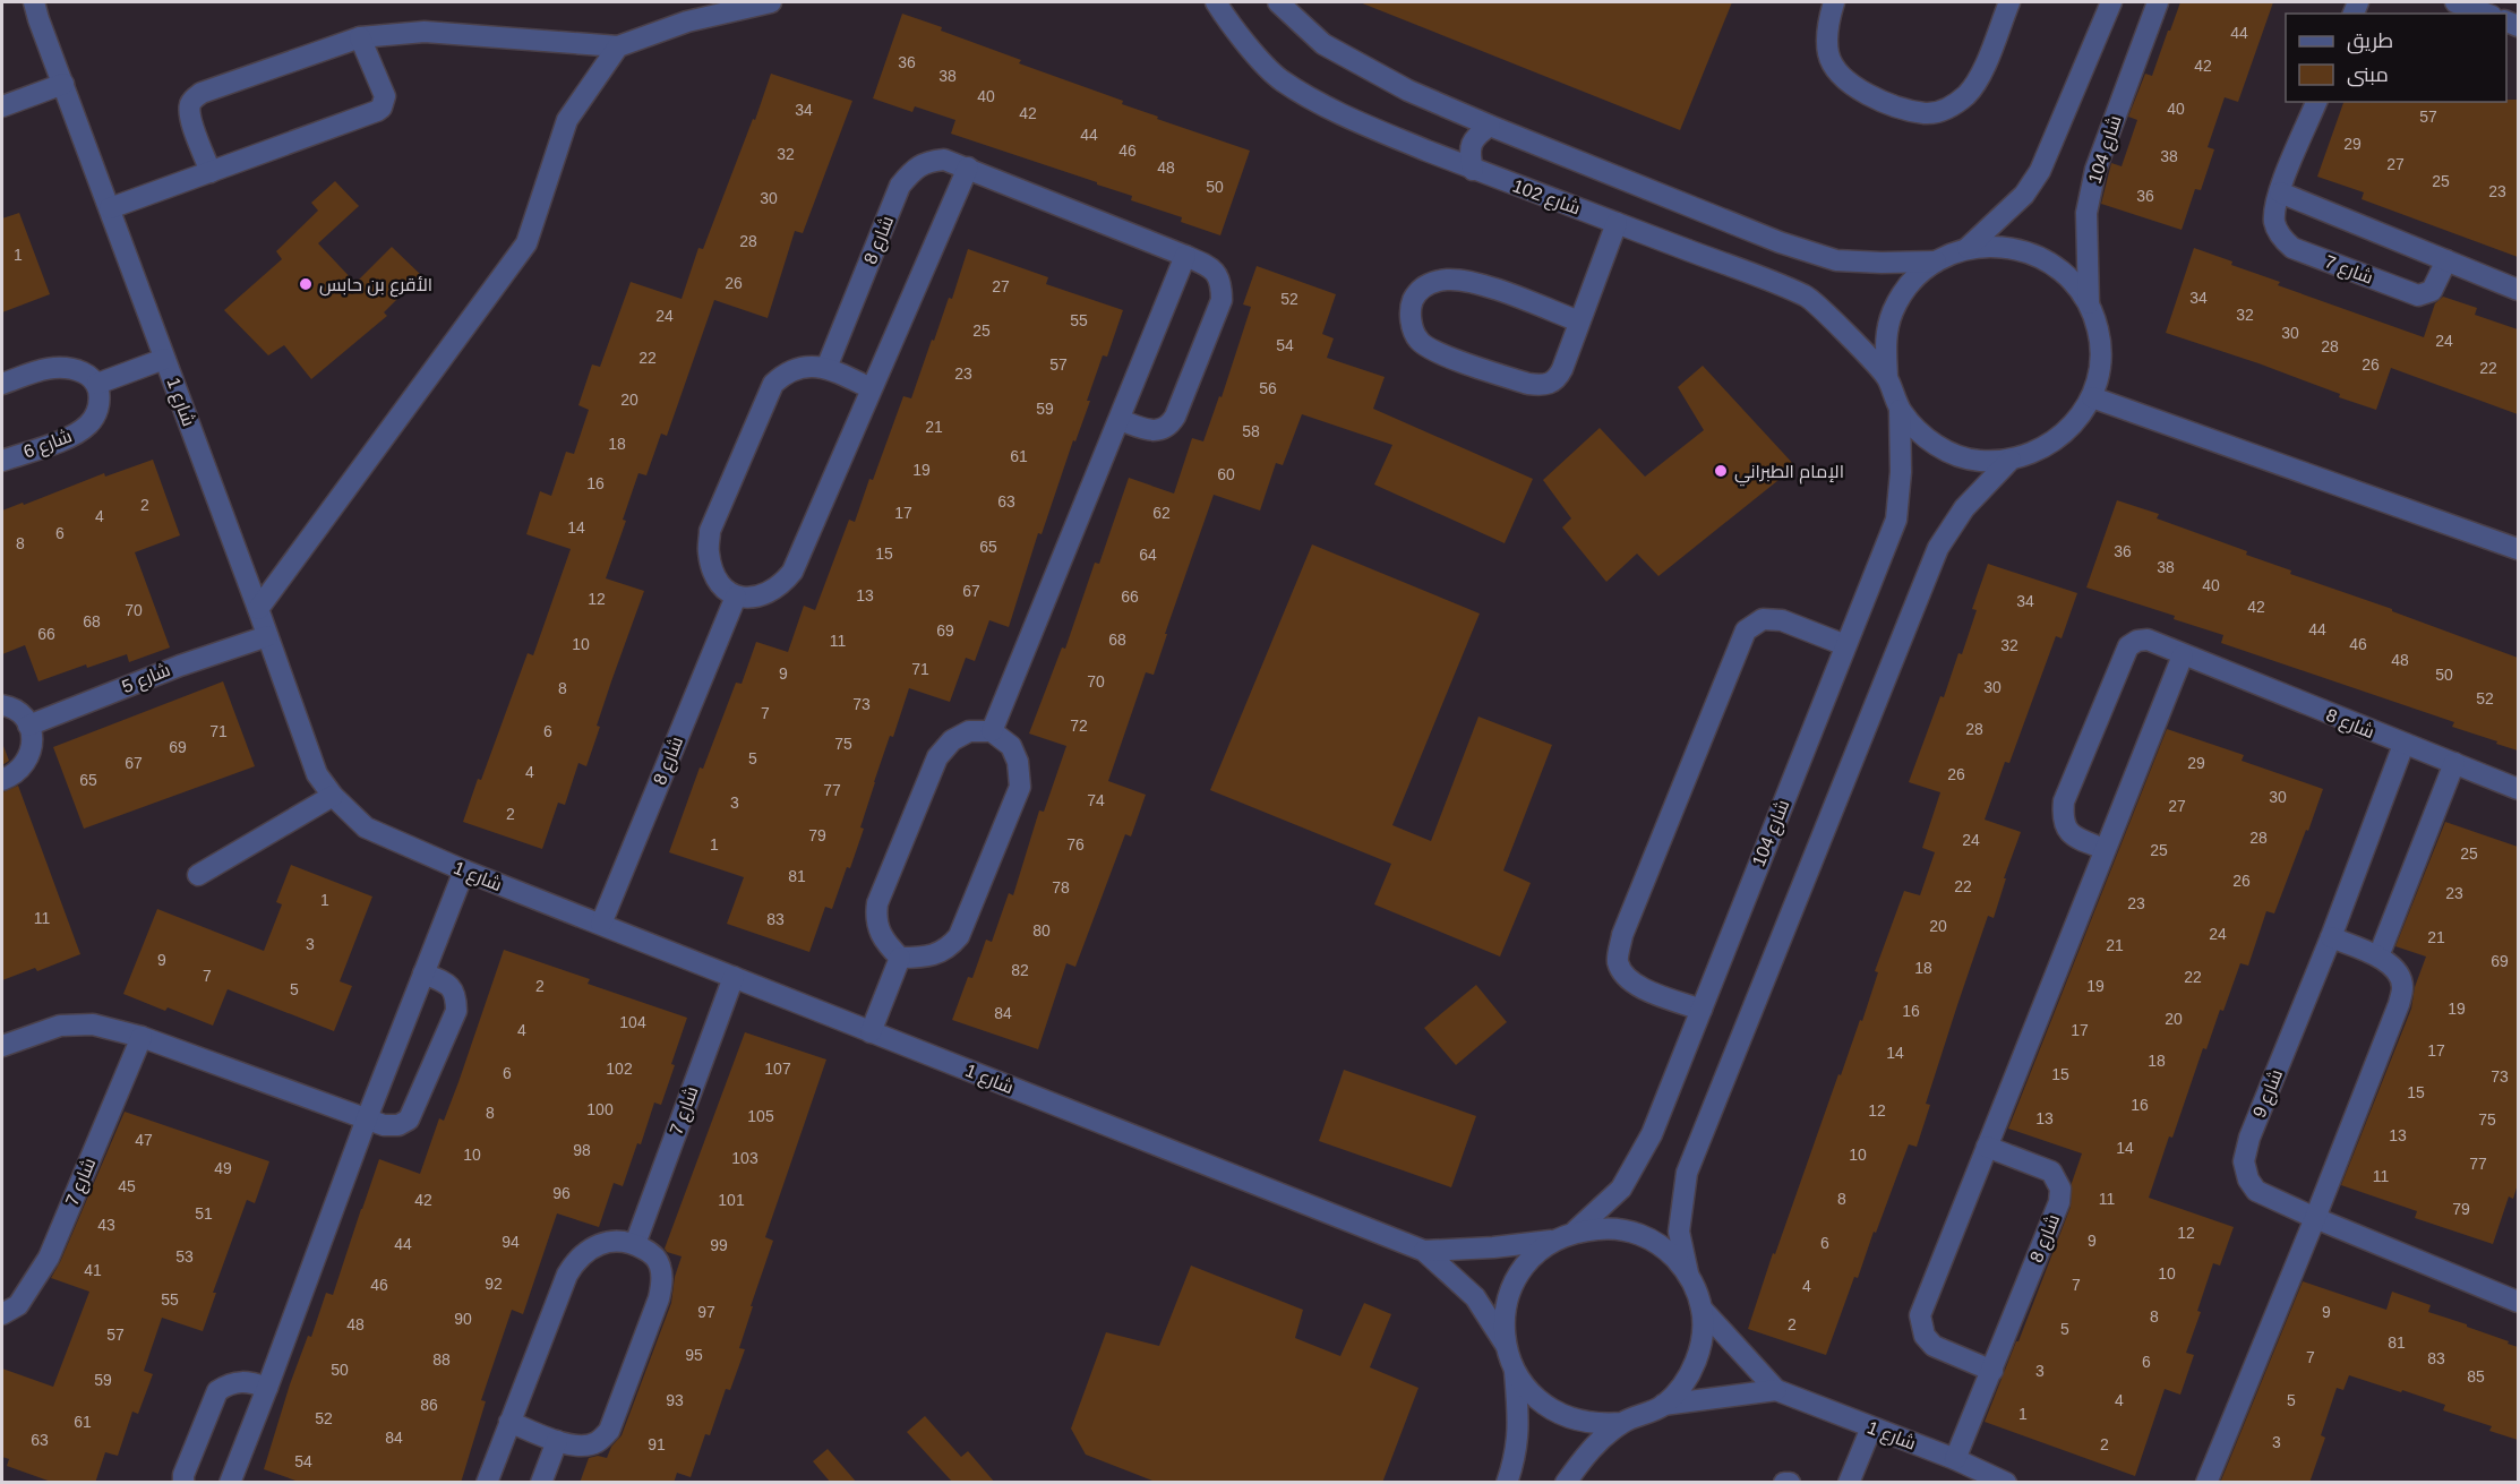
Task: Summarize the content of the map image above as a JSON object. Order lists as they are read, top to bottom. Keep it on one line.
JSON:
{"streets":{"street":["شارع 104","شارع 102","شارع 8","شارع 7","شارع 1","شارع 6","شارع 5","شارع 9"]},"crossings":[["شارع 104","شارع 102"],["شارع 104","شارع 1"],["شارع 8","شارع 1"],["شارع 8","شارع 9"],["شارع 7","شارع 1"],["شارع 1","شارع 5"]],"places":["الأقرع بن حابس","الإمام الطبراني"],"house_numbers":["44","36","42","38","40","40","34","42","57","44","29","46","32","38","27","48","25","50","23","36","30","28","1","26","27","34","52","32","24","55","25","30","24","54","28","22","57","26","22","23","56","20","59","21","58","18","61","19","60","16","63","2","17","62","4","14","6","8","65","36","15","64","38","40","67","13","66","12","34","42","70","68","44","69","66","68","11","10","46","32","48","71","9","50","70","30","8","52","73","7","72","28","71","6","75","69","5","67","29","4","26","65","77","30","74","3","27","2","79","28","24","1","76","25","25","81","26","22","78","23","1","23","11","83","20","80","24","21","3","21","9","69","18","82","7","22","2","19","5","19","16","84","20","104","4","17","17","14","18","102","107","6","15","73","15","16","100","12","8","105","13","75","13","47","14","98","10","10","103","77","49","11","45","96","8","11","42","101","79","51","43","12","9","94","6","44","99","53","41","10","92","46","7","4","55","97","9","8","90","48","2","5","57","81","95","7","83","88","6","50","3","85","59","93","4","5","86","1","52","61","84","63","3","91","2","54"],"legend":["طريق","مبنى"]}
